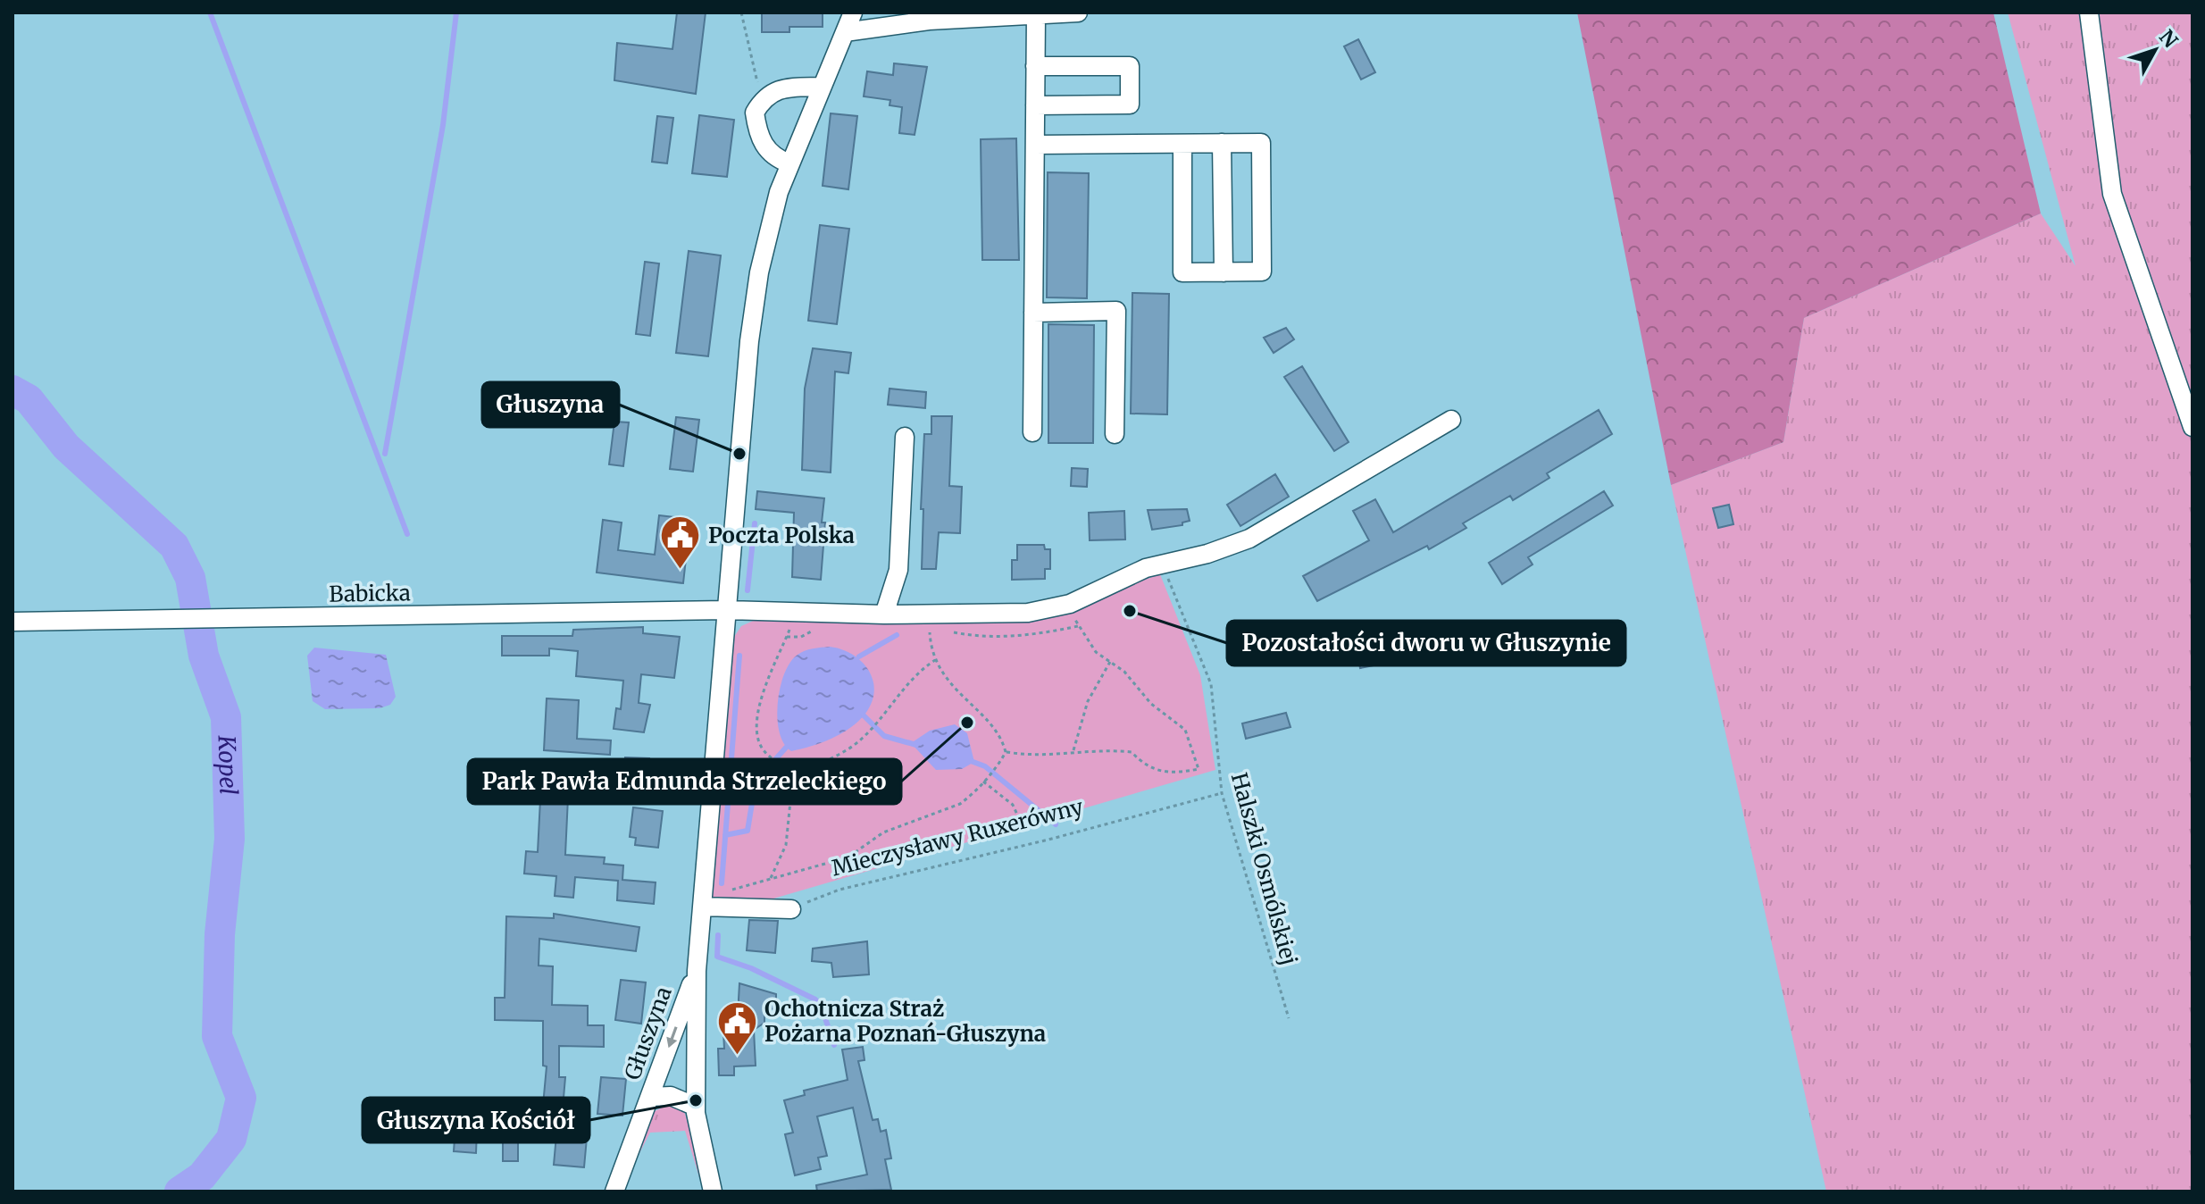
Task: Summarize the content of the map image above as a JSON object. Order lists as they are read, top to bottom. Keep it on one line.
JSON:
{"streets":{"street":["Babicka","Głuszyna"],"path":["Mieczysławy Ruxerówny","Halszki Osmólskiej"]},"crossings":[["Babicka","Głuszyna"],["Mieczysławy Ruxerówny","Halszki Osmólskiej"]],"water":["Kopel"],"places":{"other":["Głuszyna","Pozostałości dworu w Głuszynie","Park Pawła Edmunda Strzeleckiego","Głuszyna Kościół"],"public building":["Poczta Polska","Ochotnicza Straż Pożarna Poznań-Głuszyna"]},"north":"top right"}
